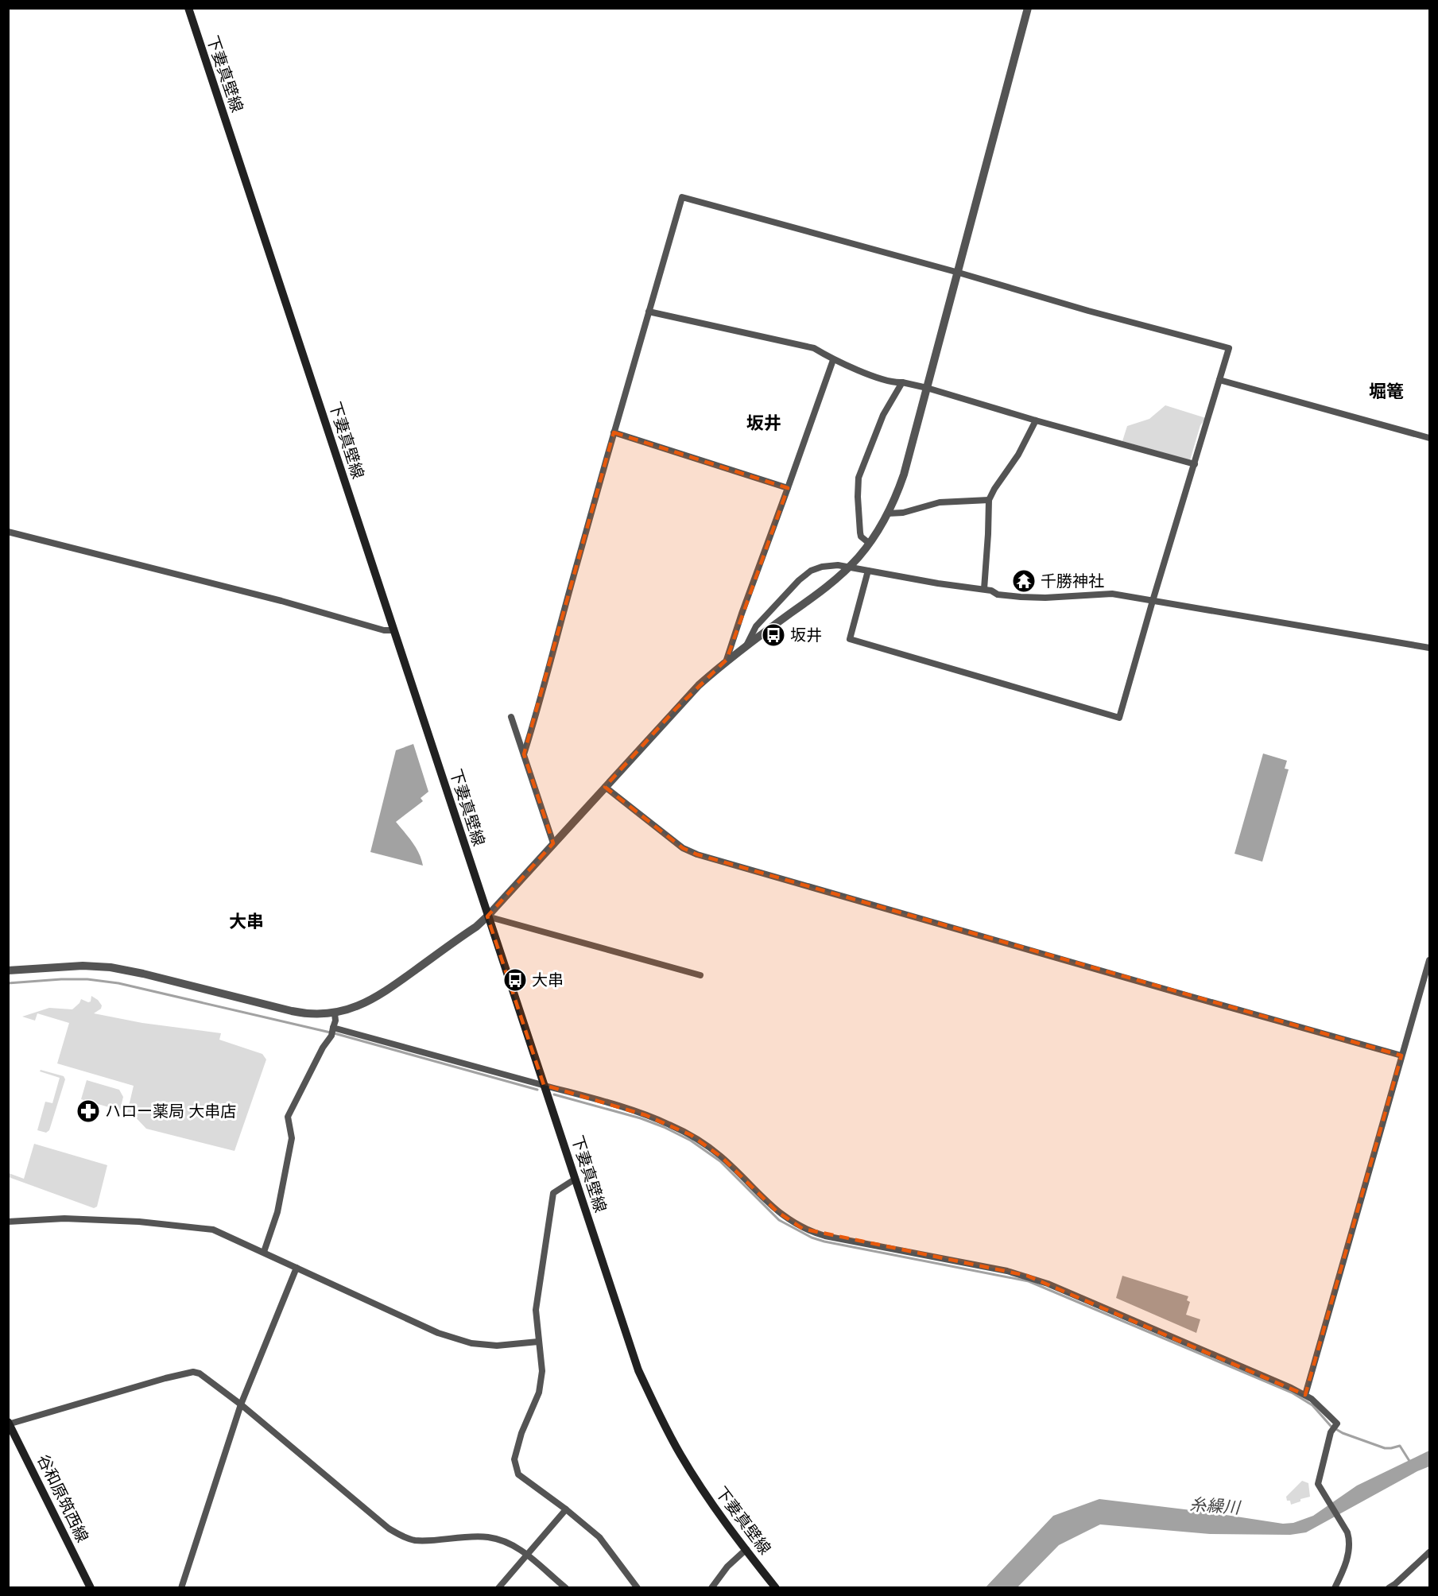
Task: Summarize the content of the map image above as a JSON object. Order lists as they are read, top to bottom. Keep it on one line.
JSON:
{"streets":{"main road":["下妻真壁線","谷和原筑西線"]},"districts":["堀篭","坂井","大串"],"water":["糸繰川"],"places":{"temple":["千勝神社"],"bus stop":["坂井","大串"],"pharmacy":["ハロー薬局 大串店"]}}
